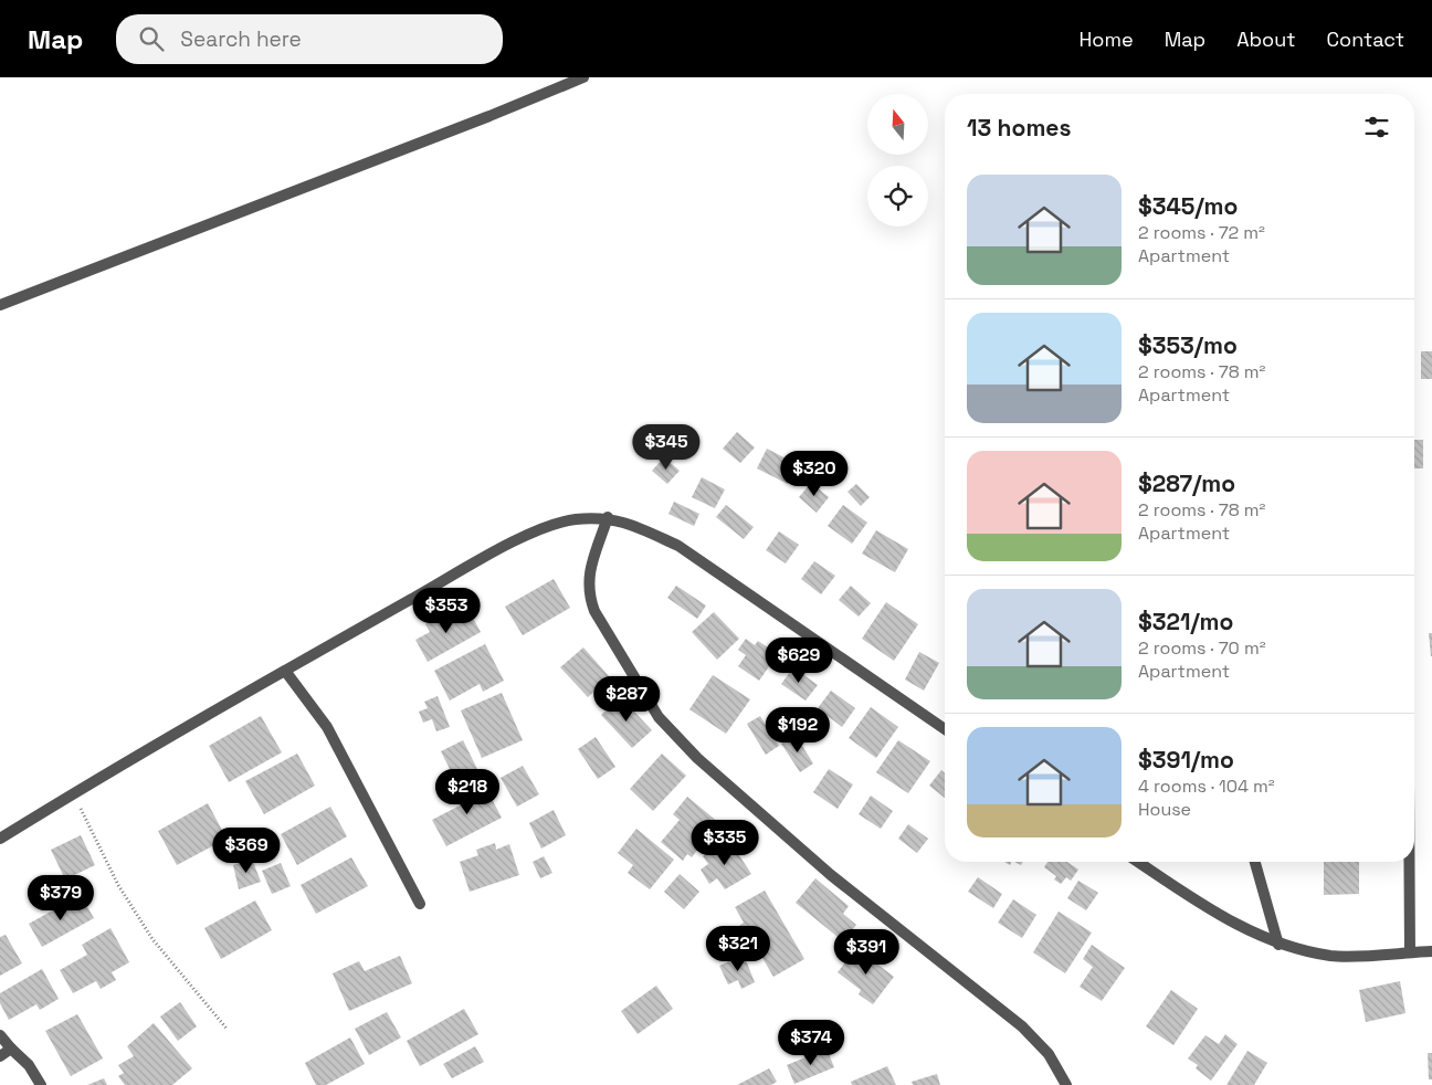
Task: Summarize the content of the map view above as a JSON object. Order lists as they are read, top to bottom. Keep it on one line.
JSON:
{"north":"top","page":{"header":"Map","search":"Search here","nav":["Home","Map","About","Contact"],"heading":"13 homes","list":[{"name":"$345/mo","note":"2 rooms · 72 m² · Apartment"},{"name":"$353/mo","note":"2 rooms · 78 m² · Apartment"},{"name":"$287/mo","note":"2 rooms · 78 m² · Apartment"},{"name":"$321/mo","note":"2 rooms · 70 m² · Apartment"},{"name":"$391/mo","note":"4 rooms · 104 m² · House"}],"price":["$345","$320","$353","$629","$287","$192","$218","$335","$369","$379","$321","$391","$374"]}}
